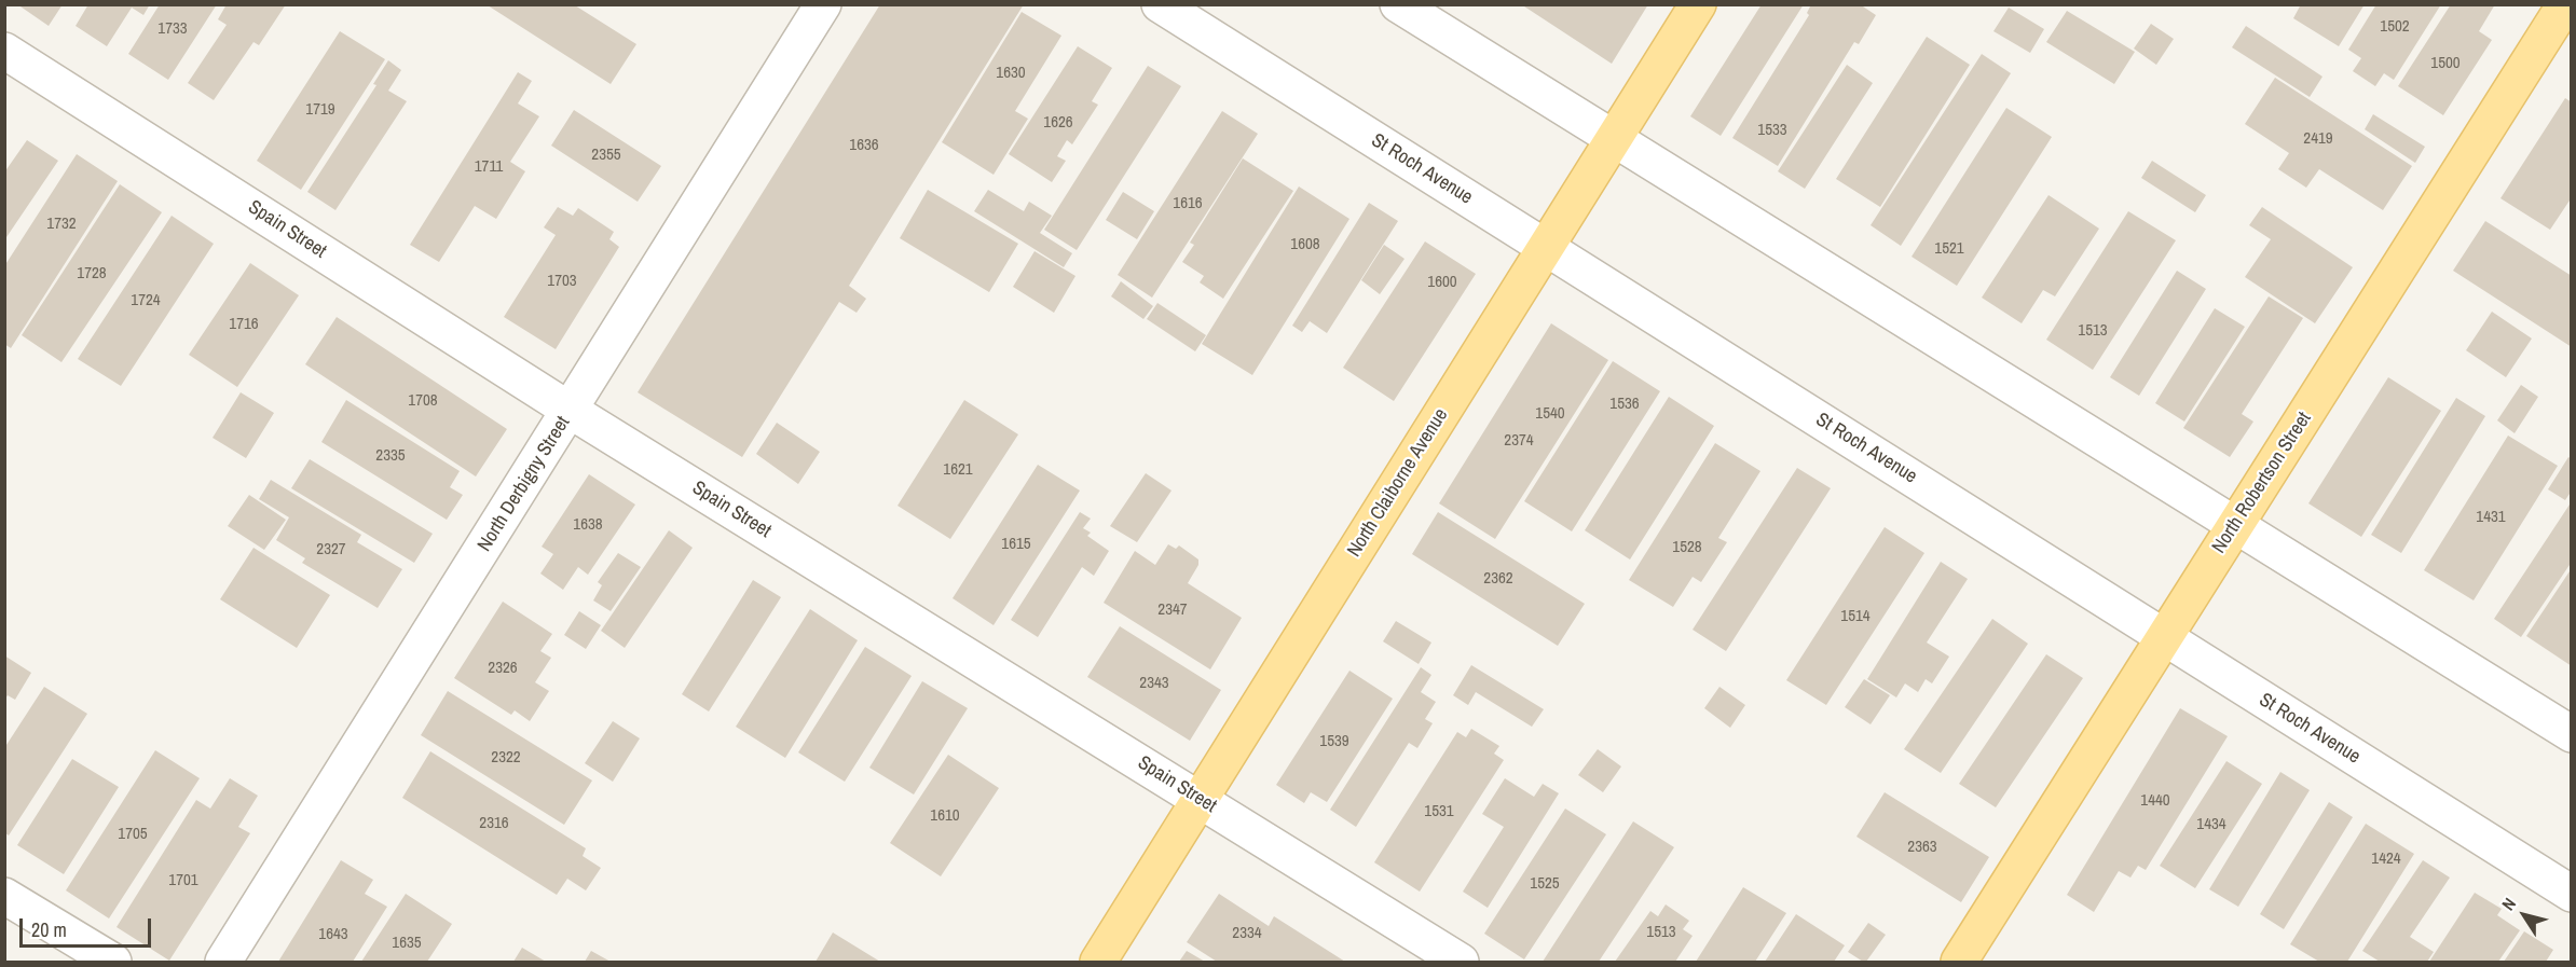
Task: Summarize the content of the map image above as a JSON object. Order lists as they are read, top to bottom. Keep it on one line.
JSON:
{"streets":{"main road":["North Claiborne Avenue","North Robertson Street"],"street":["St Roch Avenue","Spain Street","North Derbigny Street"]},"crossings":[["St Roch Avenue","North Claiborne Avenue"],["St Roch Avenue","North Robertson Street"],["Spain Street","North Claiborne Avenue"],["Spain Street","North Derbigny Street"]],"house_numbers":["1502","1733","1500","1630","1719","1626","1533","2419","1636","2355","1711","1616","1732","1608","1521","1728","1703","1600","1724","1716","1513","1708","1536","1540","2374","2335","1621","1431","1638","1615","1528","2327","2362","2347","1514","2326","2343","1539","2322","1440","1531","1610","2316","1434","1705","2363","1424","1701","1525","1513","2334","1643","1635"],"scale_bar":"20 m","north":"top left"}
